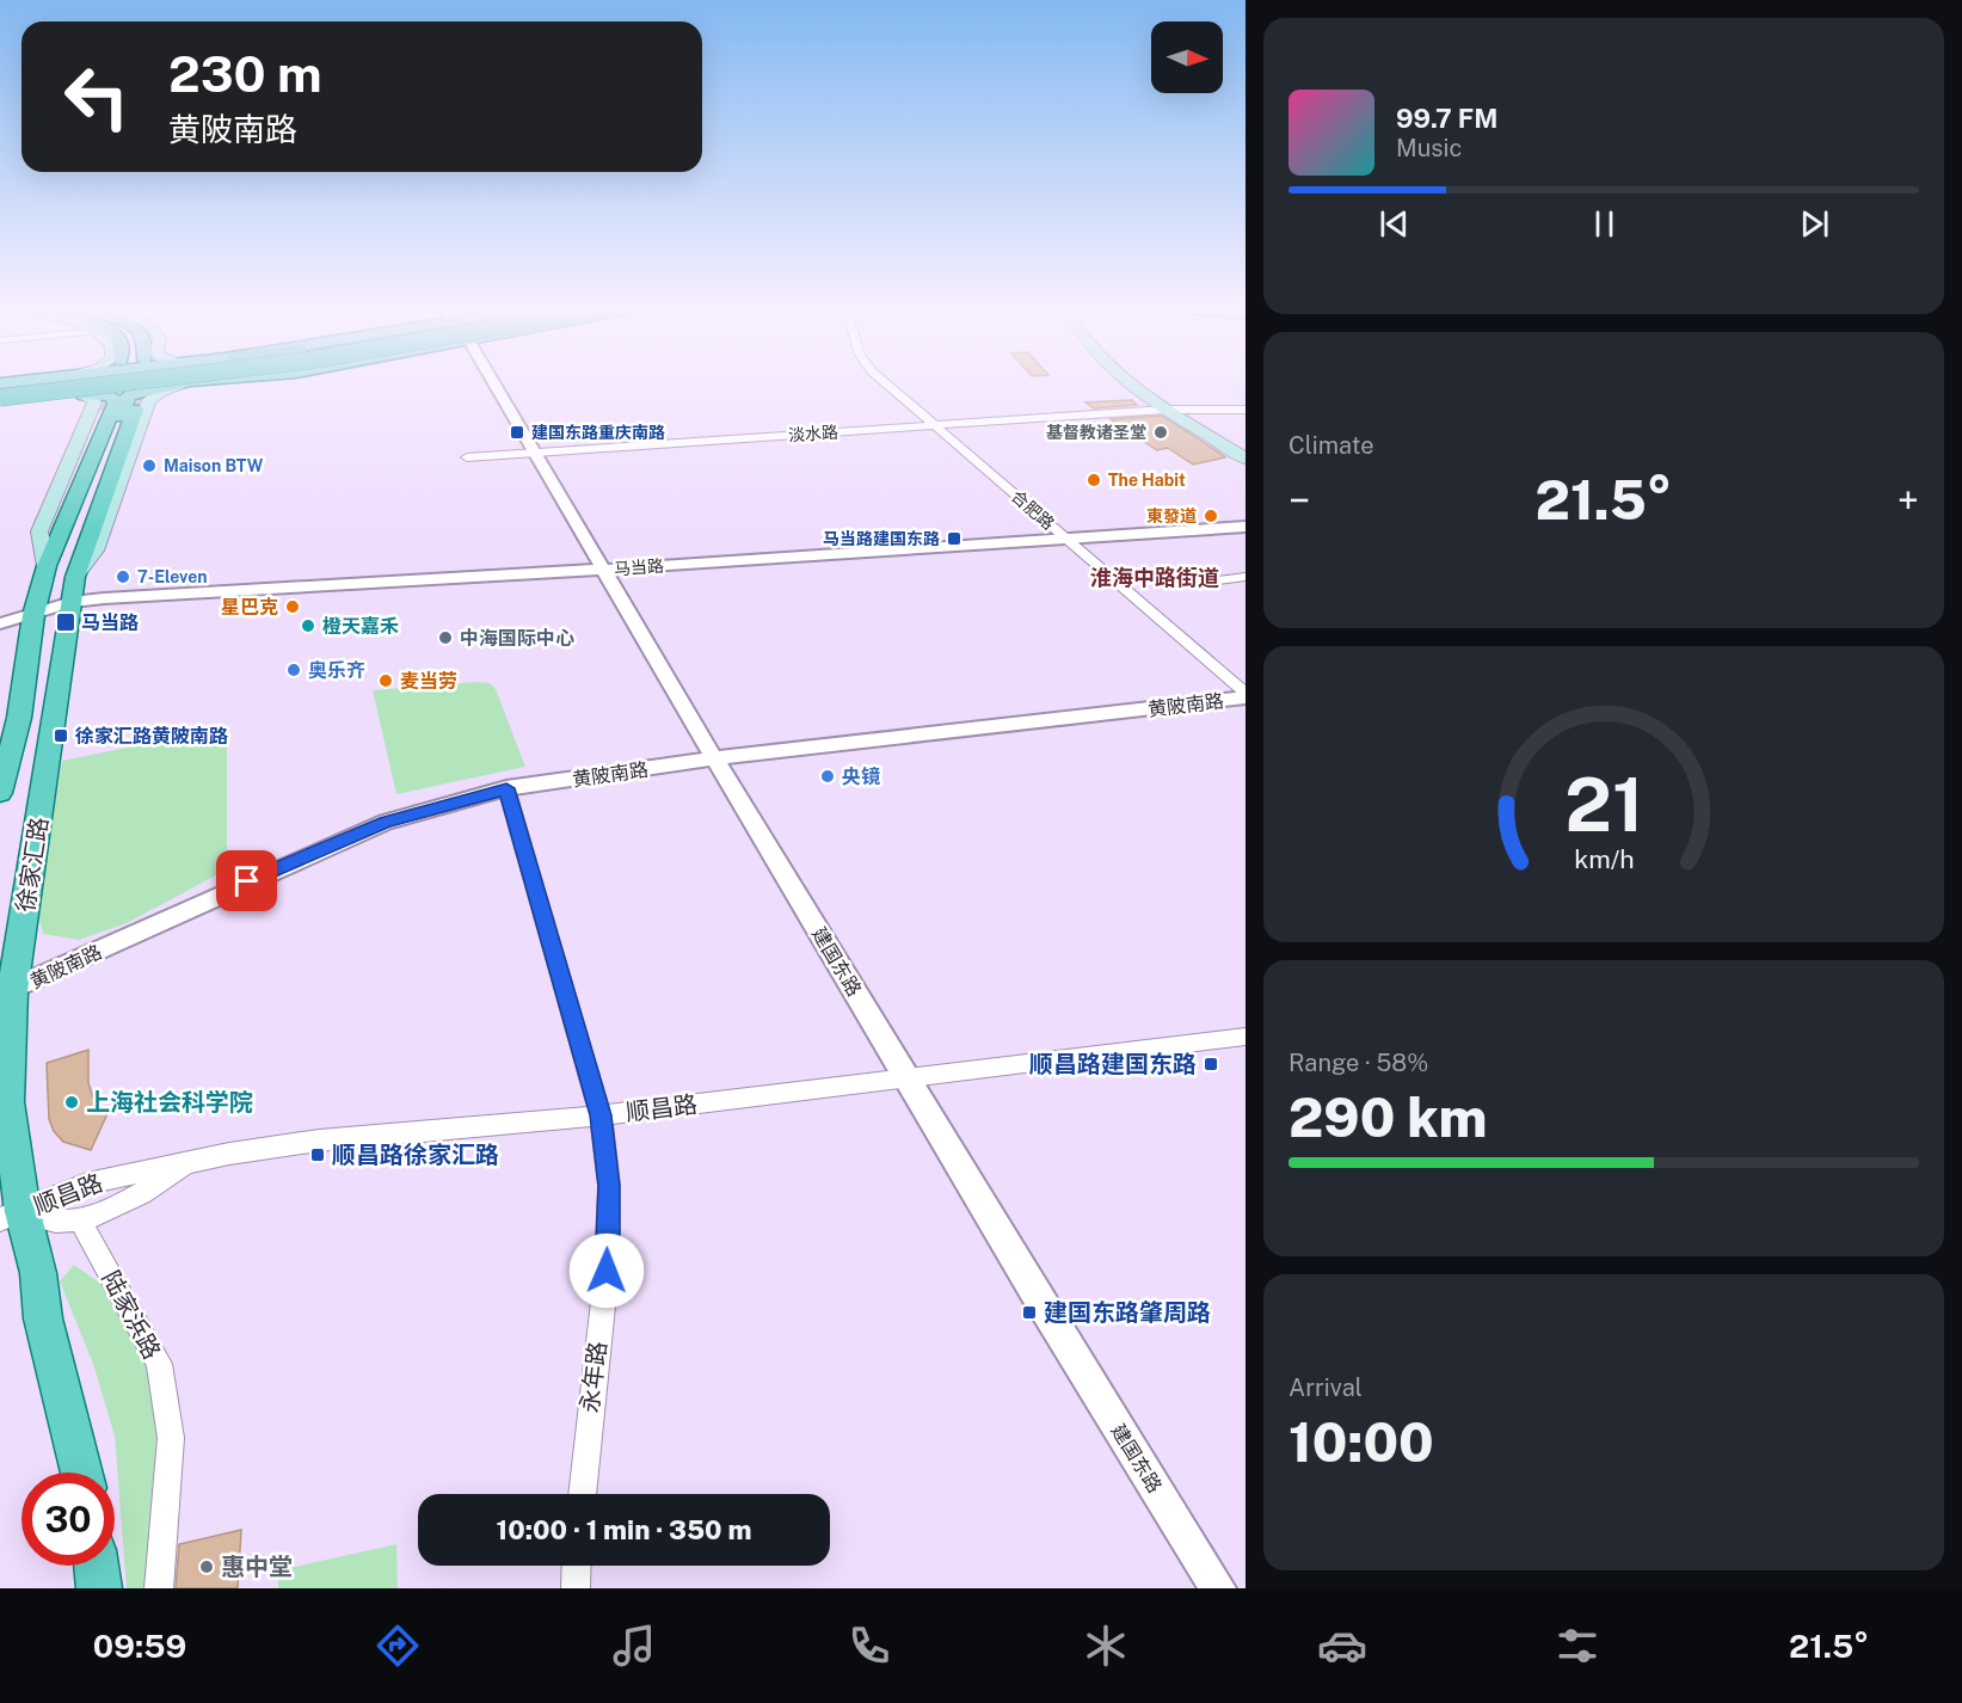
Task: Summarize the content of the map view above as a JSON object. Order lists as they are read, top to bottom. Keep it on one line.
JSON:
{"streets":{"main road":["徐家汇路"],"street":["淡水路","合肥路","马当路","黄陂南路","建国东路","顺昌路","陆家浜路","永年路"]},"crossings":[["淡水路","合肥路"],["淡水路","建国东路"],["合肥路","马当路"],["合肥路","黄陂南路"],["马当路","徐家汇路"],["马当路","建国东路"],["黄陂南路","徐家汇路"],["黄陂南路","建国东路"],["黄陂南路","永年路"],["徐家汇路","顺昌路"],["建国东路","顺昌路"],["顺昌路","永年路"]],"districts":["淮海中路街道"],"places":{"transit":["建国东路重庆南路","马当路建国东路","马当路","徐家汇路黄陂南路","顺昌路建国东路","顺昌路徐家汇路","建国东路肇周路"],"other":["基督教诸圣堂","Maison BTW","The Habit","東發道","7-Eleven","星巴克","橙天嘉禾","中海国际中心","奥乐齐","麦当劳","央镜","上海社会科学院","惠中堂"]},"north":"right","page":{"turn":["230 m","黄陂南路"],"song":["99.7 FM","Music"],"tile":["Climate",["Range · 58%","290 km"],["Arrival","10:00"]],"heat":["−","21.5°","+"],"limit":"30","trip":"10:00 · 1 min · 350 m","tabs":["09:59","21.5°"],"gauge":["21","km/h"]}}
